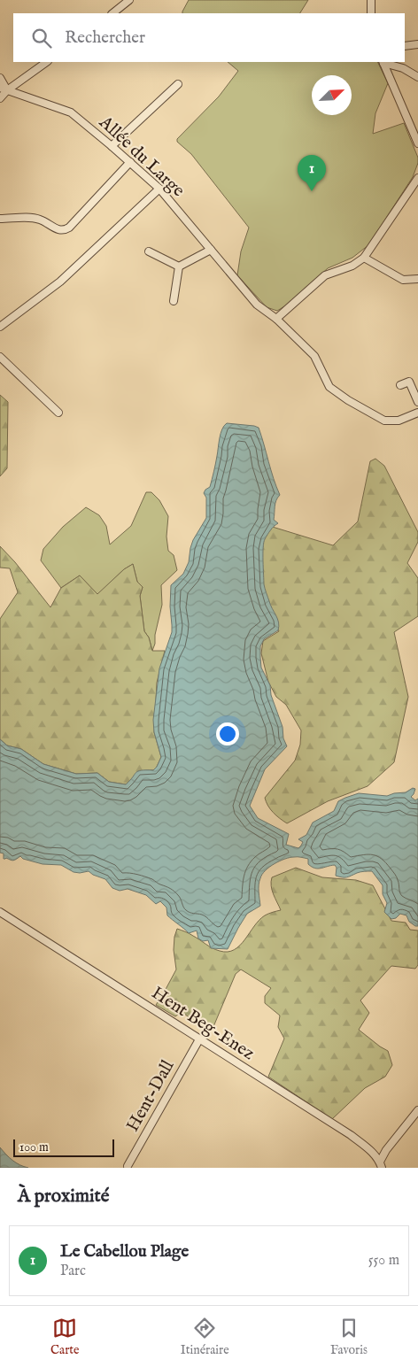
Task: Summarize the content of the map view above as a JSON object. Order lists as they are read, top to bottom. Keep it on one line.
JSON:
{"streets":{"street":["Allée du Large","Hent Beg-Enez","Hent-Dall"]},"crossings":[["Hent Beg-Enez","Hent-Dall"]],"scale_bar":"100 m","north":"top right","page":{"search":"Rechercher","pins":"1","scale":"100 m","heading":"À proximité","list":[{"mark":"1","name":"Le Cabellou Plage","note":"Parc","value":"550 m"}],"nav":["Carte","Itinéraire","Favoris"]}}
